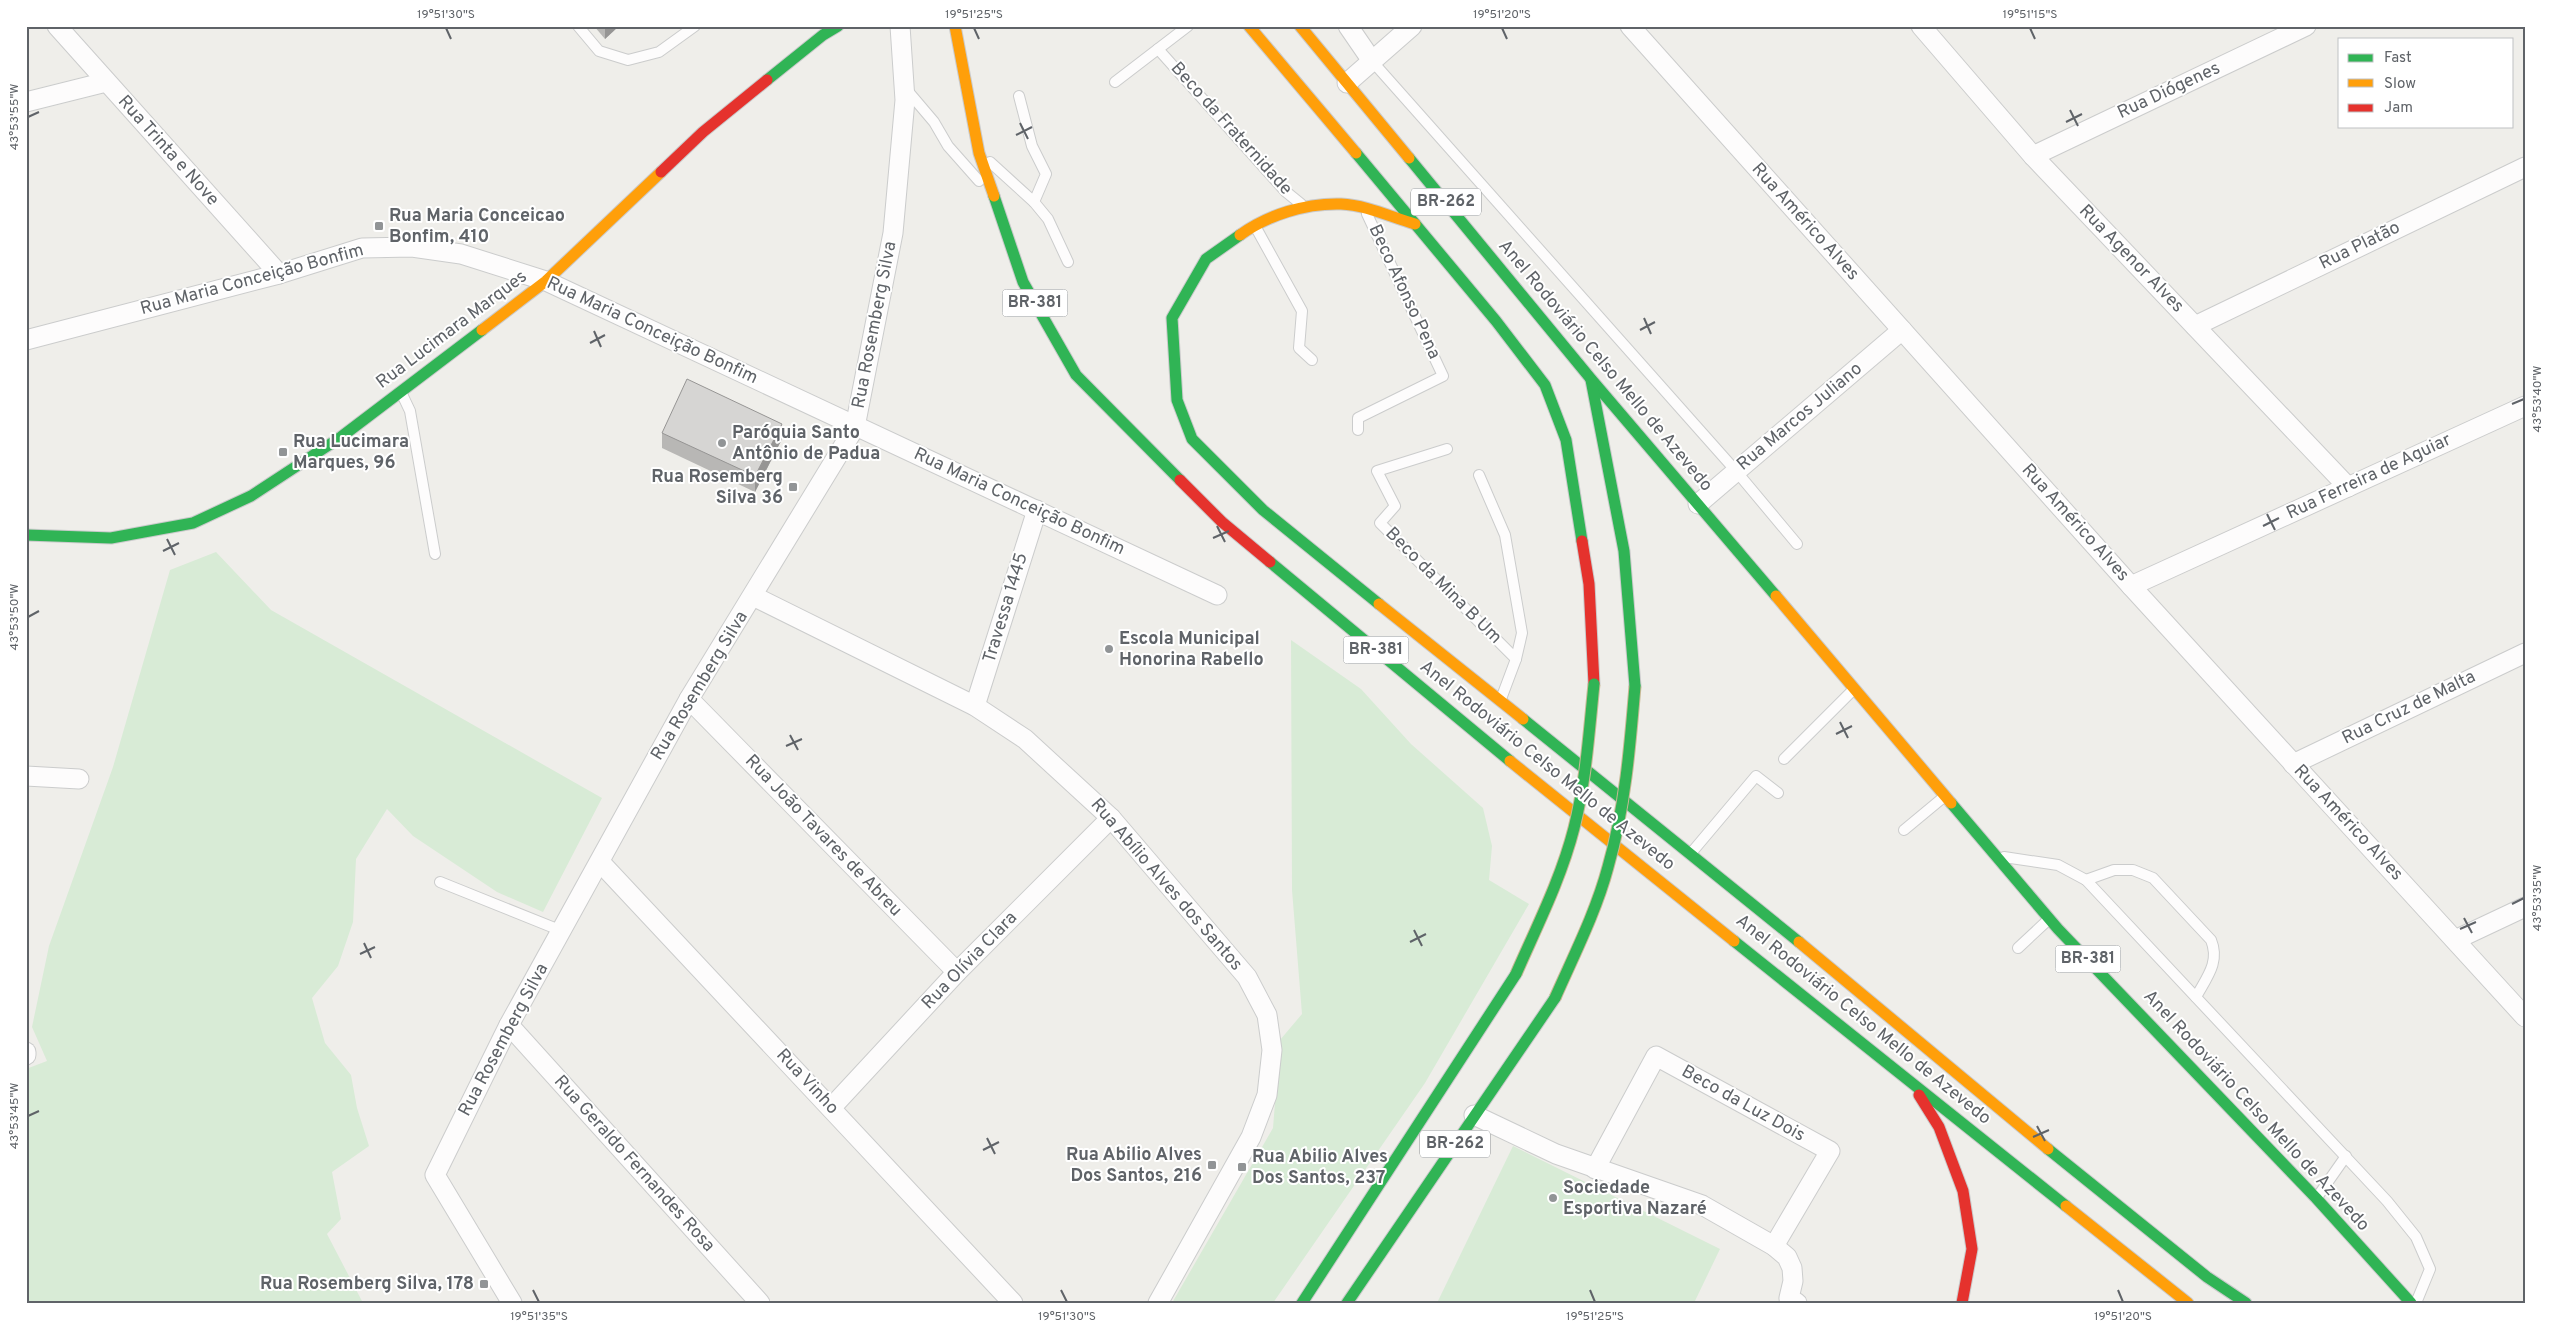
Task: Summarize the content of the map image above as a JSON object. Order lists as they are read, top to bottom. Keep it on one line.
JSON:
{"streets":{"main road":["BR-262","BR-381","Rua Lucimara Marques","Anel Rodoviário Celso Mello de Azevedo"],"street":["Rua Diógenes","Rua Trinta e Nove","Rua Américo Alves","Rua Platão","Rua Agenor Alves","Rua Maria Conceição Bonfim","Rua Rosemberg Silva","Rua Marcos Juliano","Rua Ferreira de Aguiar","Travessa 1445","Rua Cruz de Malta","Rua João Tavares de Abreu","Rua Abílio Alves dos Santos","Rua Olívia Clara","Rua Vinho","Beco da Luz Dois","Rua Geraldo Fernandes Rosa"],"lane":["Beco da Fraternidade","Beco Afonso Pena","Beco da Mina B Um"]},"crossings":[["Rua Diógenes","Rua Agenor Alves"],["Rua Trinta e Nove","Rua Maria Conceição Bonfim"],["BR-262","Anel Rodoviário Celso Mello de Azevedo"],["Rua Américo Alves","Rua Marcos Juliano"],["Rua Américo Alves","Rua Ferreira de Aguiar"],["Rua Américo Alves","Rua Cruz de Malta"],["Rua Platão","Rua Agenor Alves"],["Rua Agenor Alves","Rua Ferreira de Aguiar"],["Rua Maria Conceição Bonfim","Rua Rosemberg Silva"],["Rua Maria Conceição Bonfim","Rua Lucimara Marques"],["Rua Maria Conceição Bonfim","Travessa 1445"],["Rua Rosemberg Silva","Rua João Tavares de Abreu"],["Rua Rosemberg Silva","Rua Abílio Alves dos Santos"],["Rua Rosemberg Silva","Rua Vinho"],["Rua Rosemberg Silva","Rua Geraldo Fernandes Rosa"],["Anel Rodoviário Celso Mello de Azevedo","Rua Marcos Juliano"],["Travessa 1445","Rua Abílio Alves dos Santos"],["Rua João Tavares de Abreu","Rua Olívia Clara"],["Rua Abílio Alves dos Santos","Rua Olívia Clara"],["Rua Olívia Clara","Rua Vinho"]],"places":{"transit":["Rua Maria Conceicao Bonfim, 410","Rua Lucimara Marques, 96","Rua Rosemberg Silva 36","Rua Abilio Alves Dos Santos, 216","Rua Abilio Alves Dos Santos, 237","Rua Rosemberg Silva, 178"],"other":["Paróquia Santo Antônio de Padua","Escola Municipal Honorina Rabello","Sociedade Esportiva Nazaré"]},"legend":["Fast","Slow","Jam"],"coordinates":["19°51'30\"S","19°51'25\"S","19°51'20\"S","19°51'15\"S","43°53'55\"W","43°53'40\"W","43°53'50\"W","43°53'35\"W","43°53'45\"W","19°51'35\"S"]}
